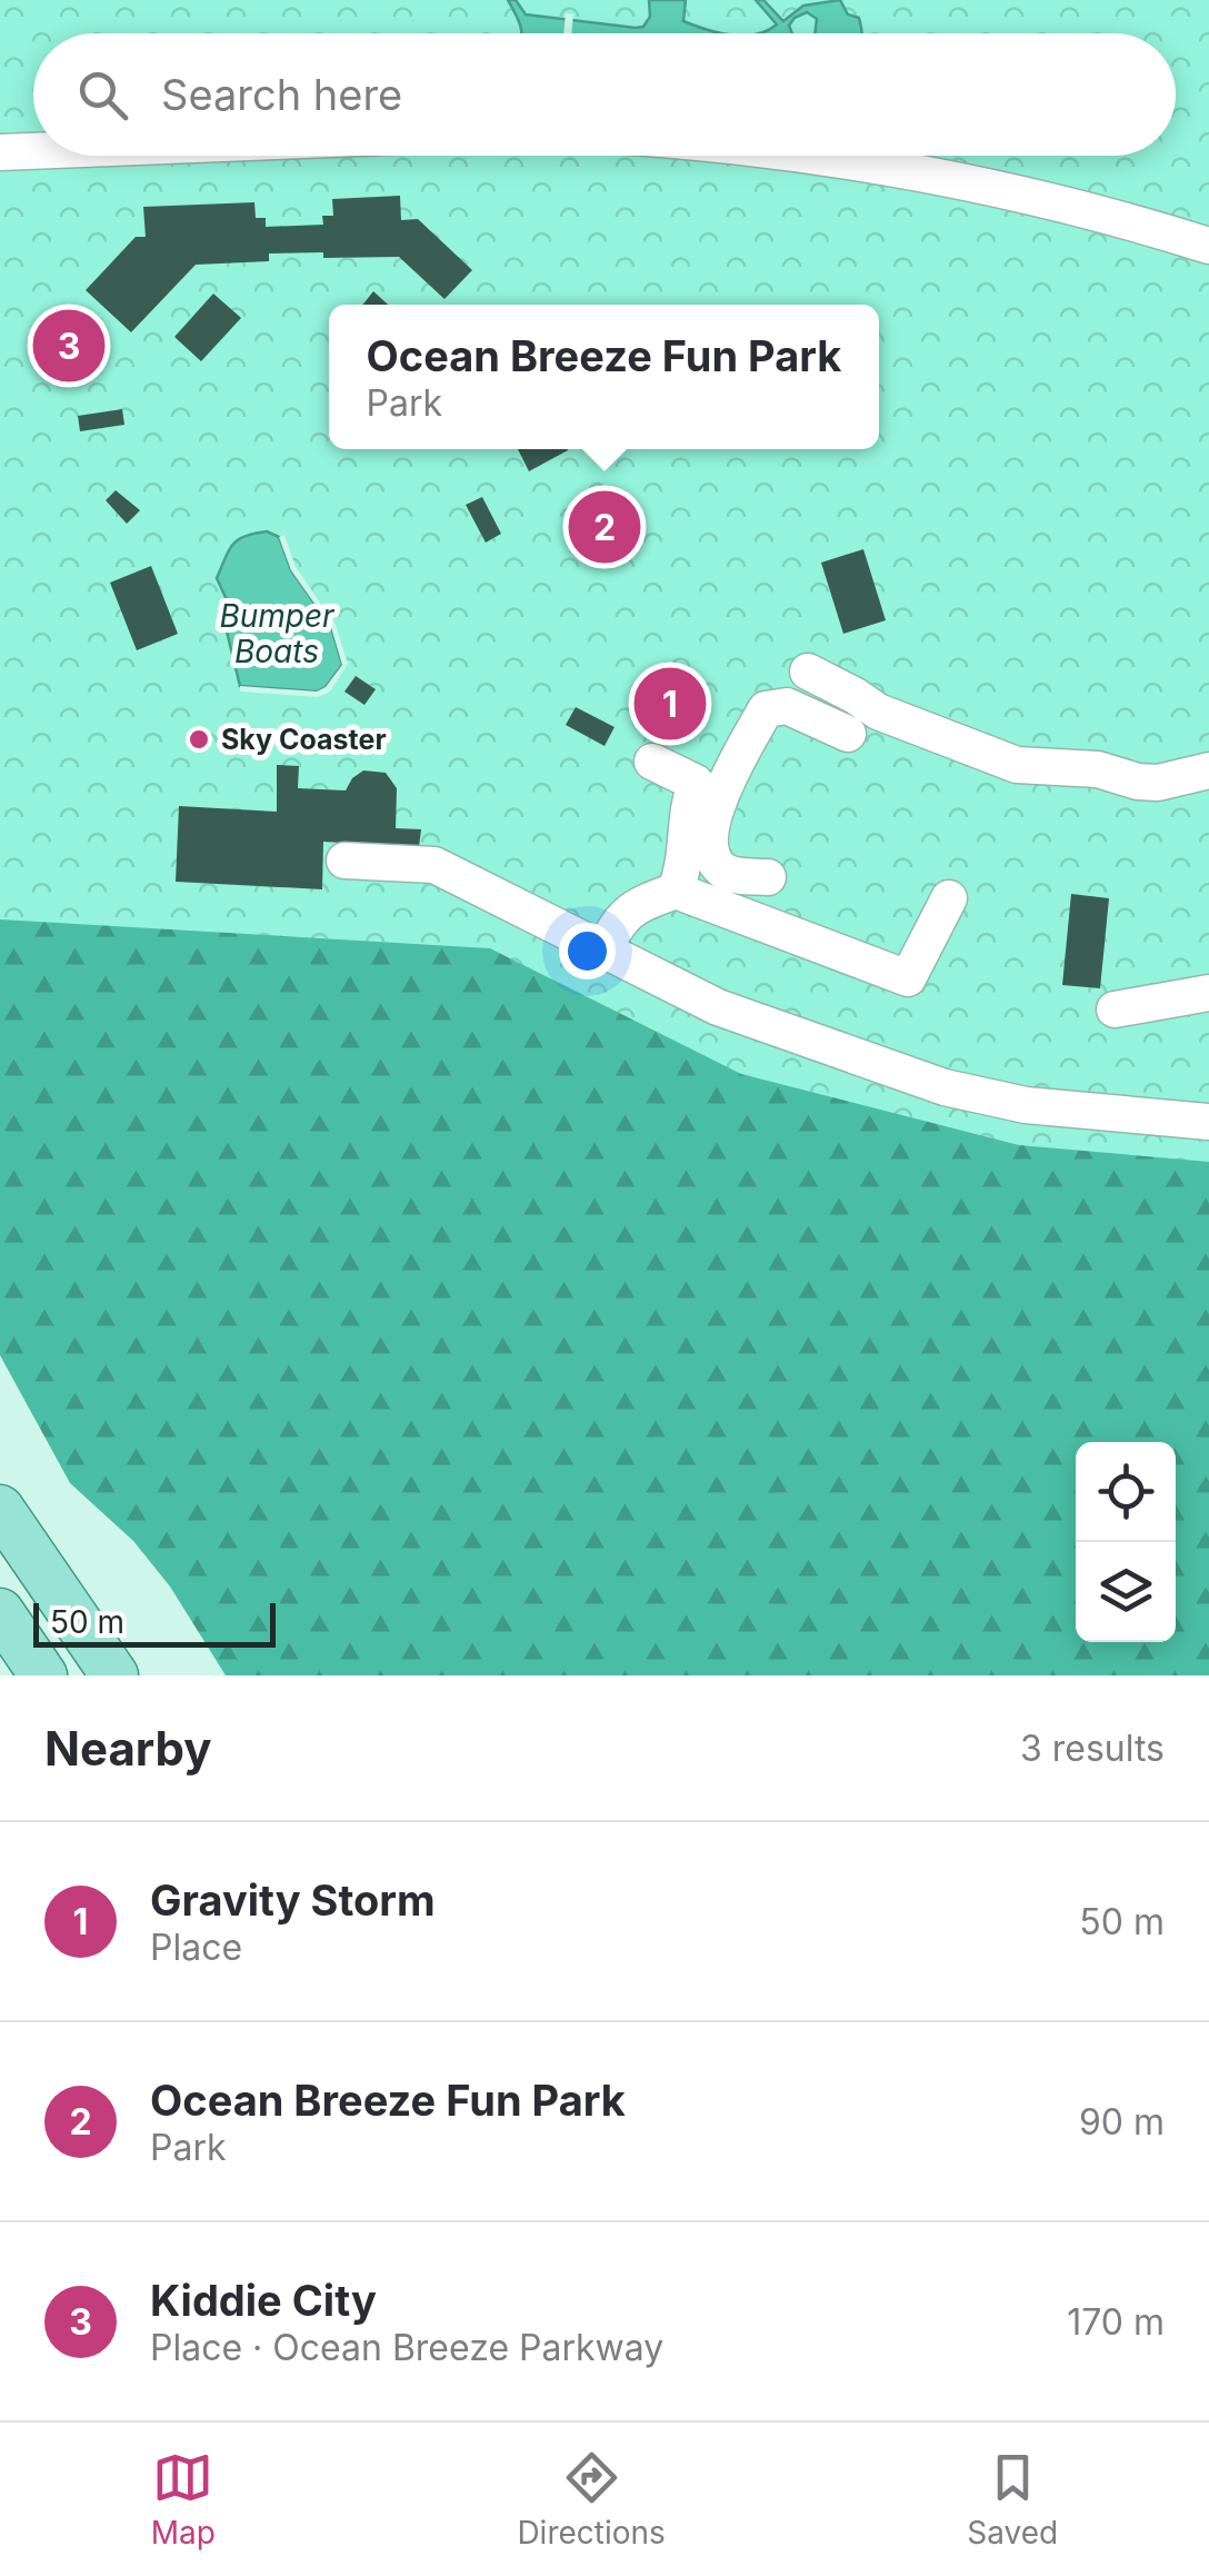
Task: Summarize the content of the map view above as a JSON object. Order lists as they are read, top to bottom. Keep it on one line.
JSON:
{"water":["Bumper Boats"],"places":["Sky Coaster"],"scale_bar":"50 m","page":{"search":"Search here","popup":["Ocean Breeze Fun Park","Park"],"pins":["3","2","1"],"scale":"50 m","heading":["Nearby","3 results"],"list":[{"mark":"1","name":"Gravity Storm","note":"Place","value":"50 m"},{"mark":"2","name":"Ocean Breeze Fun Park","note":"Park","value":"90 m"},{"mark":"3","name":"Kiddie City","note":"Place · Ocean Breeze Parkway","value":"170 m"}],"nav":["Map","Directions","Saved"]}}
